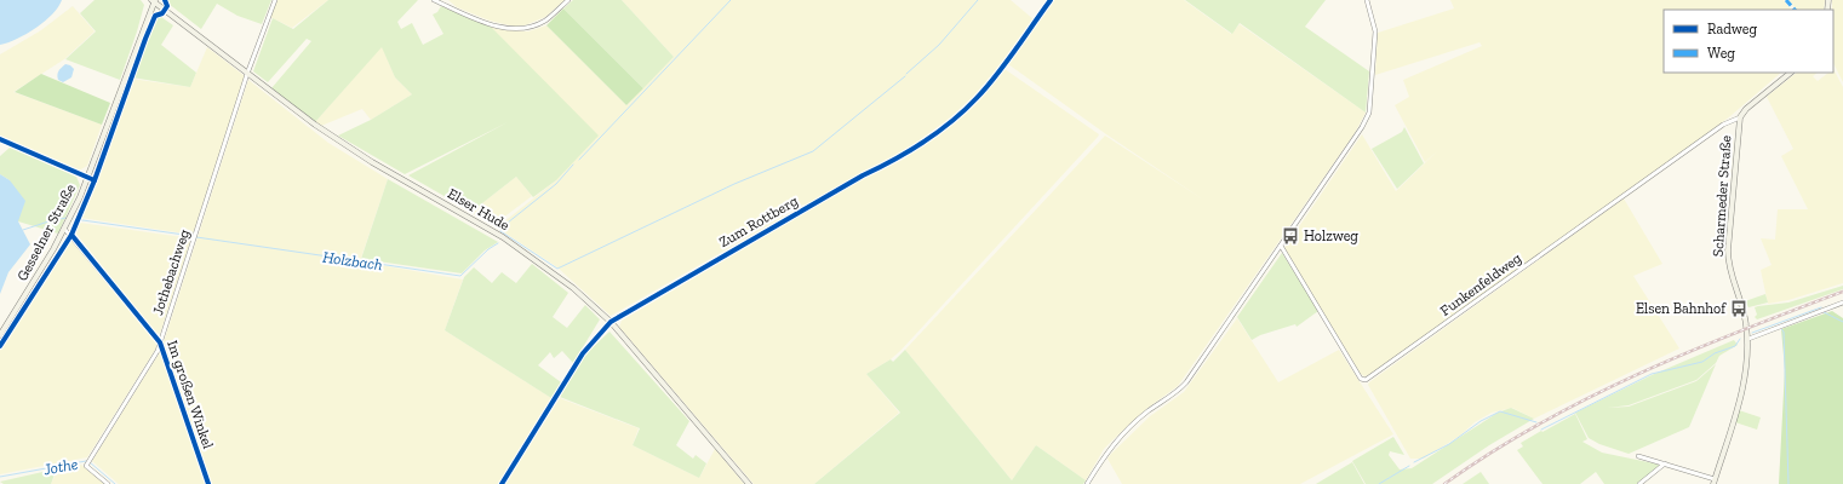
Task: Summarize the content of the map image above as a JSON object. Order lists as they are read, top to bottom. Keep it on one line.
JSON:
{"streets":{"street":["Scharmeder Straße","Elser Hude","Zum Rottberg","Gesselner Straße","Jothebachweg","Funkenfeldweg","Im großen Winkel"]},"crossings":[["Scharmeder Straße","Funkenfeldweg"],["Elser Hude","Zum Rottberg"],["Elser Hude","Gesselner Straße"],["Elser Hude","Jothebachweg"],["Gesselner Straße","Im großen Winkel"],["Jothebachweg","Im großen Winkel"]],"water":["Holzbach","Jothe"],"places":{"bus stop":["Holzweg","Elsen Bahnhof"]},"legend":["Radweg","Weg"]}
